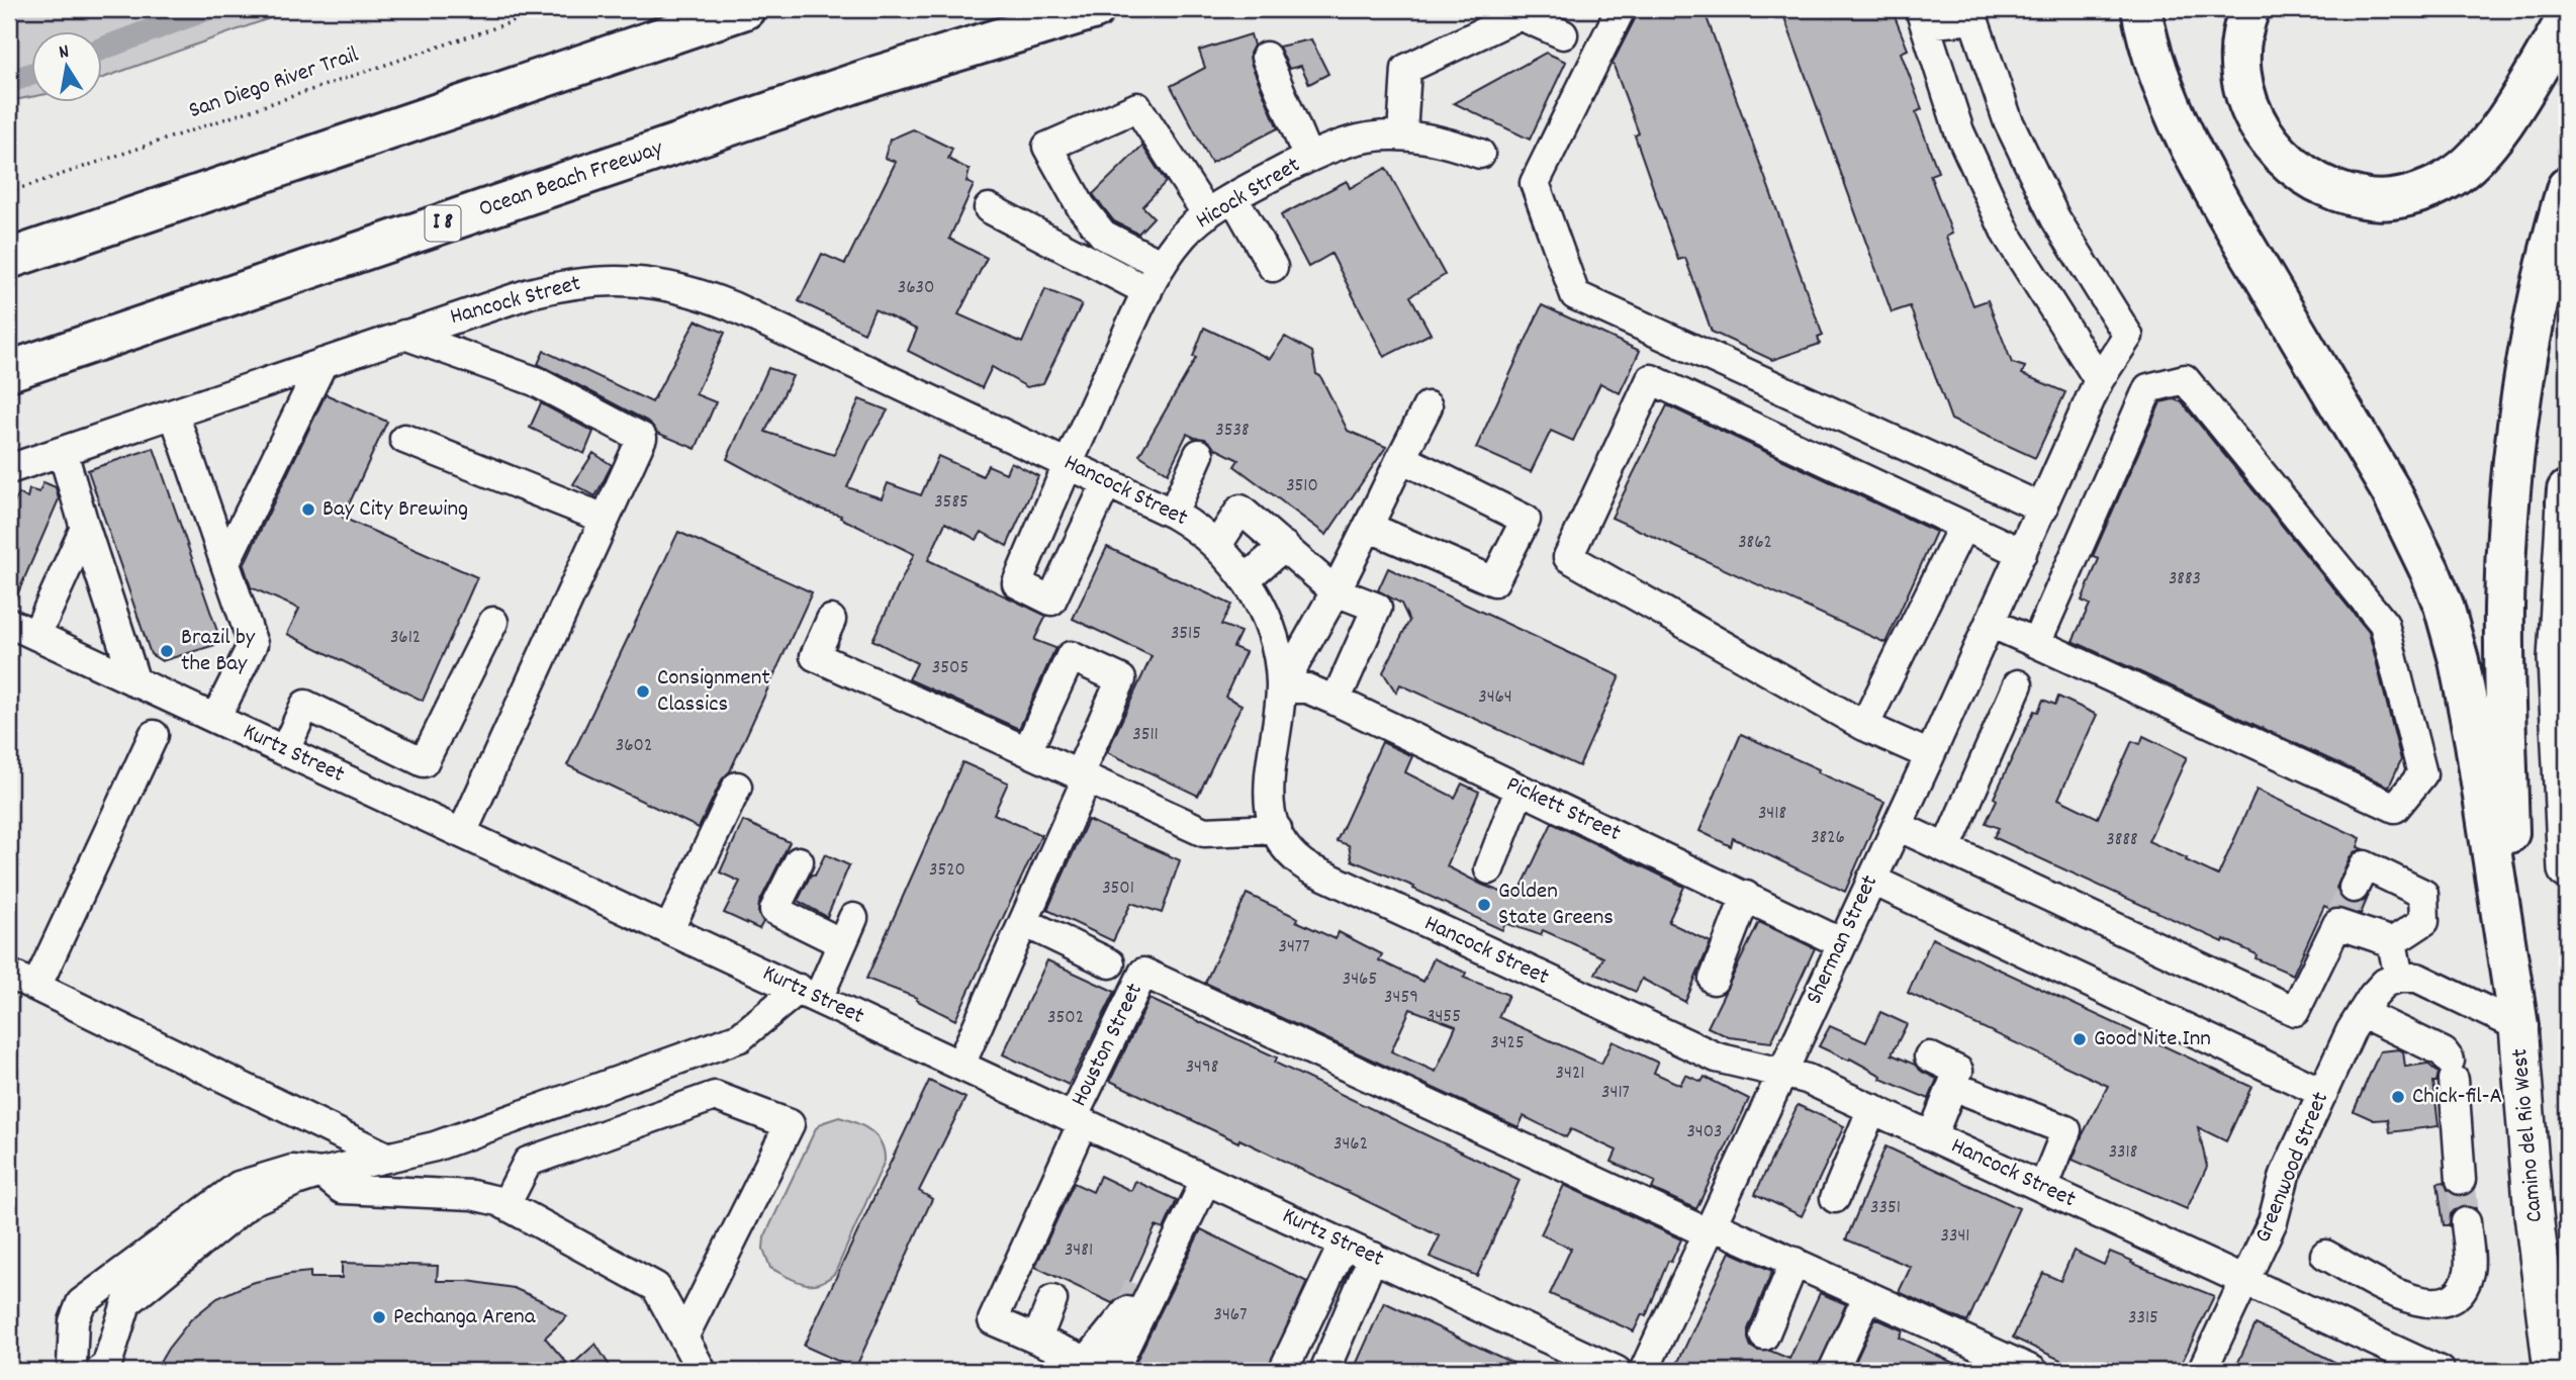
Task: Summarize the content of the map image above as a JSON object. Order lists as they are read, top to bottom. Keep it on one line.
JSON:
{"streets":{"highway":["Ocean Beach Freeway","I 8"],"main road":["Camino del Rio West"],"street":["Hicock Street","Hancock Street","Kurtz Street","Pickett Street","Sherman Street","Houston Street","Greenwood Street"],"path":["San Diego River Trail"]},"crossings":[["Hicock Street","Hancock Street"],["Hancock Street","Pickett Street"],["Hancock Street","Sherman Street"],["Hancock Street","Greenwood Street"],["Kurtz Street","Houston Street"],["Pickett Street","Sherman Street"],["Sherman Street","Houston Street"]],"places":["Bay City Brewing","Brazil by the Bay","Consignment Classics","Golden State Greens","Good Nite Inn","Chick-fil-A","Pechanga Arena"],"house_numbers":["3630","3538","3510","3585","3862","3883","3515","3612","3505","3464","3511","3602","3418","3826","3888","3520","3501","3477","3465","3459","3455","3502","3425","3498","3421","3417","3403","3462","3318","3351","3341","3481","3467","3315"],"north":"top"}
